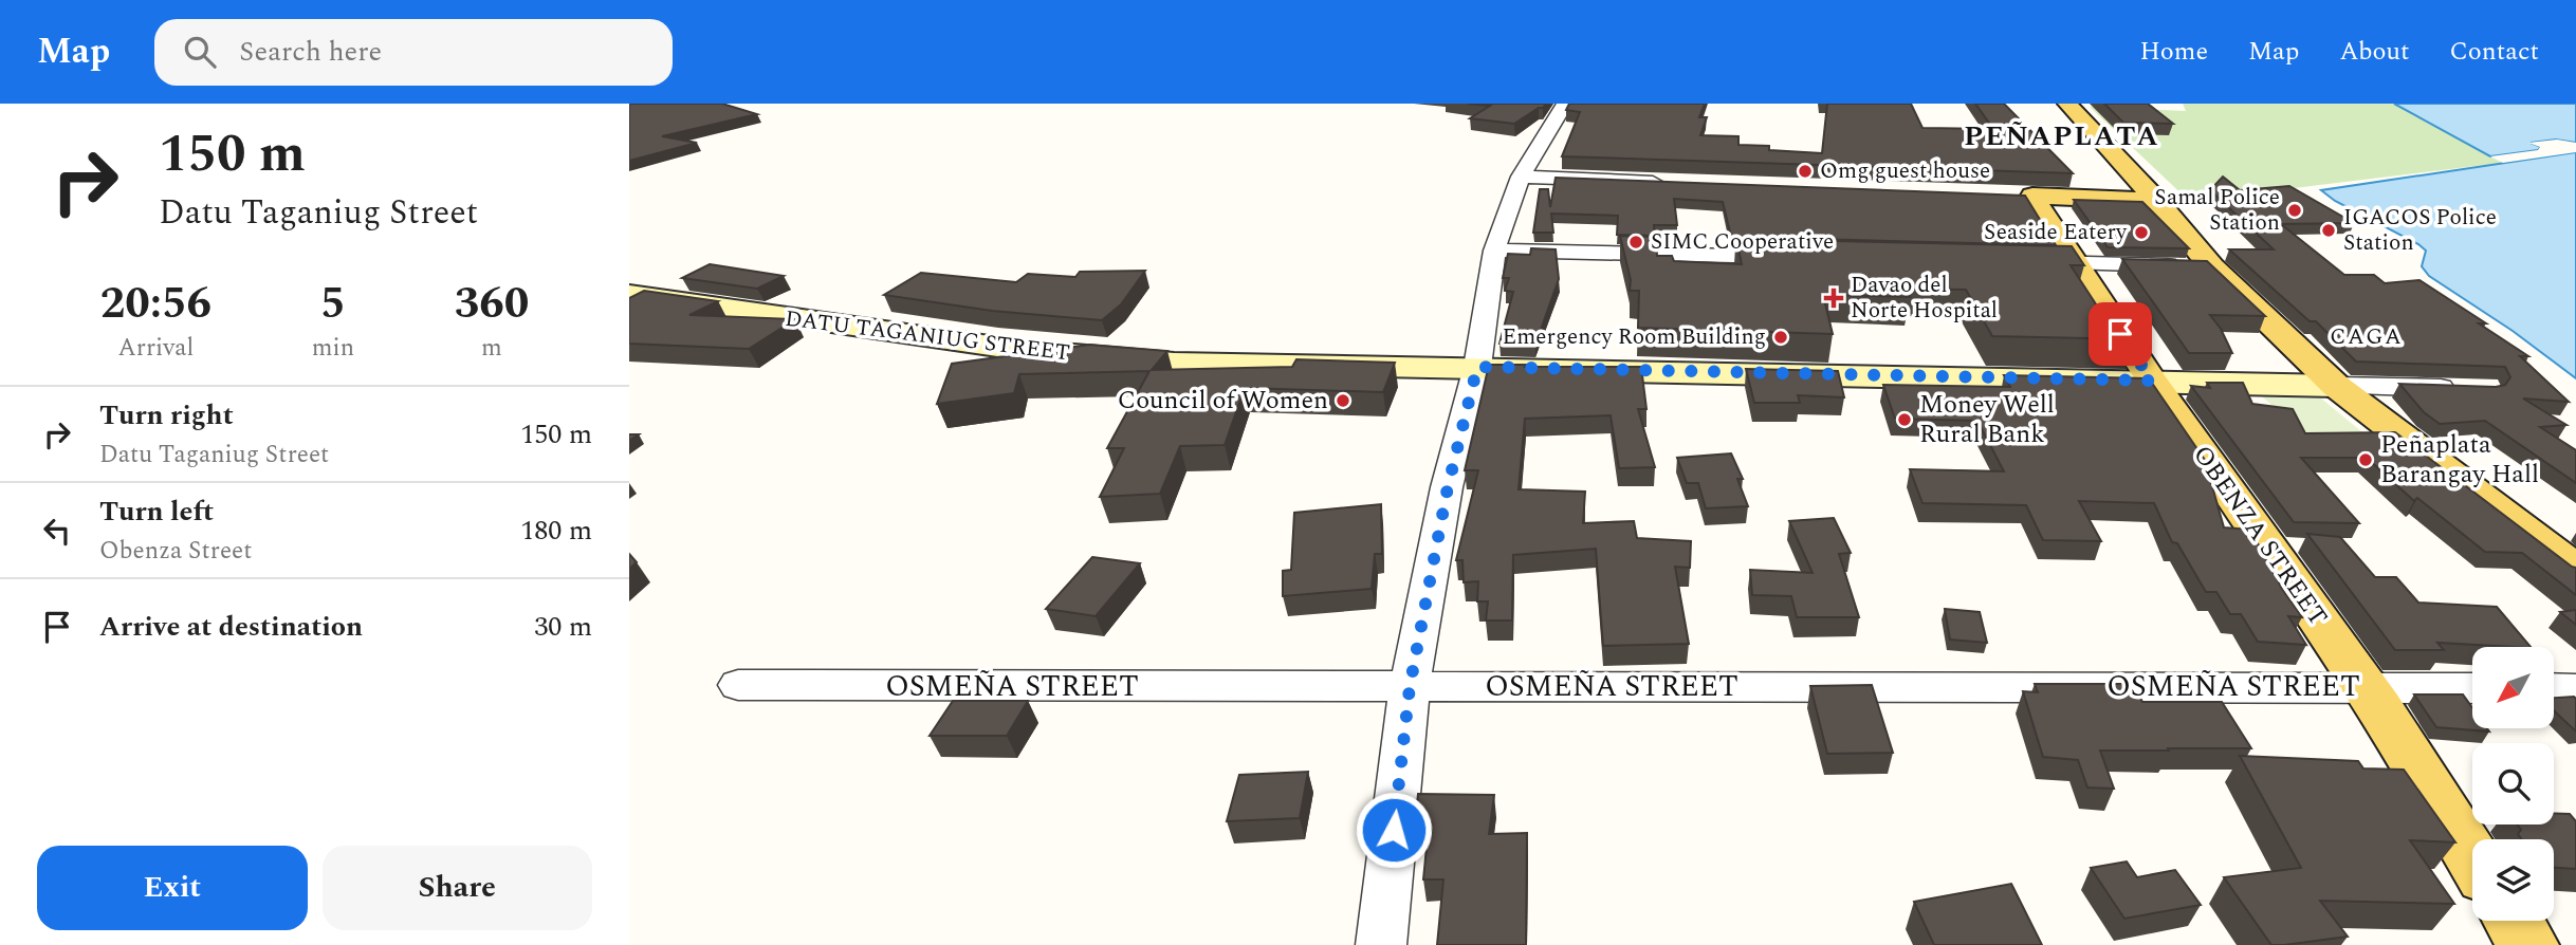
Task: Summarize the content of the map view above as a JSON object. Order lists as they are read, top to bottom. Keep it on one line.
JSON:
{"streets":{"main road":["DATU TAGANIUG STREET","OBENZA STREET"],"street":["OSMEÑA STREET"]},"crossings":[["DATU TAGANIUG STREET","OBENZA STREET"],["OBENZA STREET","OSMEÑA STREET"]],"districts":["PEÑAPLATA","CAGA"],"places":{"other":["Omg guest house","Samal Police Station","IGACOS Police Station","Seaside Eatery","SIMC Cooperative","Emergency Room Building","Council of Women","Money Well Rural Bank","Peñaplata Barangay Hall"],"health":["Davao del Norte Hospital"]},"north":"bottom left","page":{"header":"Map","search":"Search here","nav":["Home","Map","About","Contact"],"turn":["150 m","Datu Taganiug Street"],"eta":["20:56","Arrival","5","min","360","m"],"list":[{"name":"Turn right","note":"Datu Taganiug Street","value":"150 m"},{"name":"Turn left","note":"Obenza Street","value":"180 m"},{"name":"Arrive at destination","value":"30 m"}],"buttons":["Exit","Share"]}}
